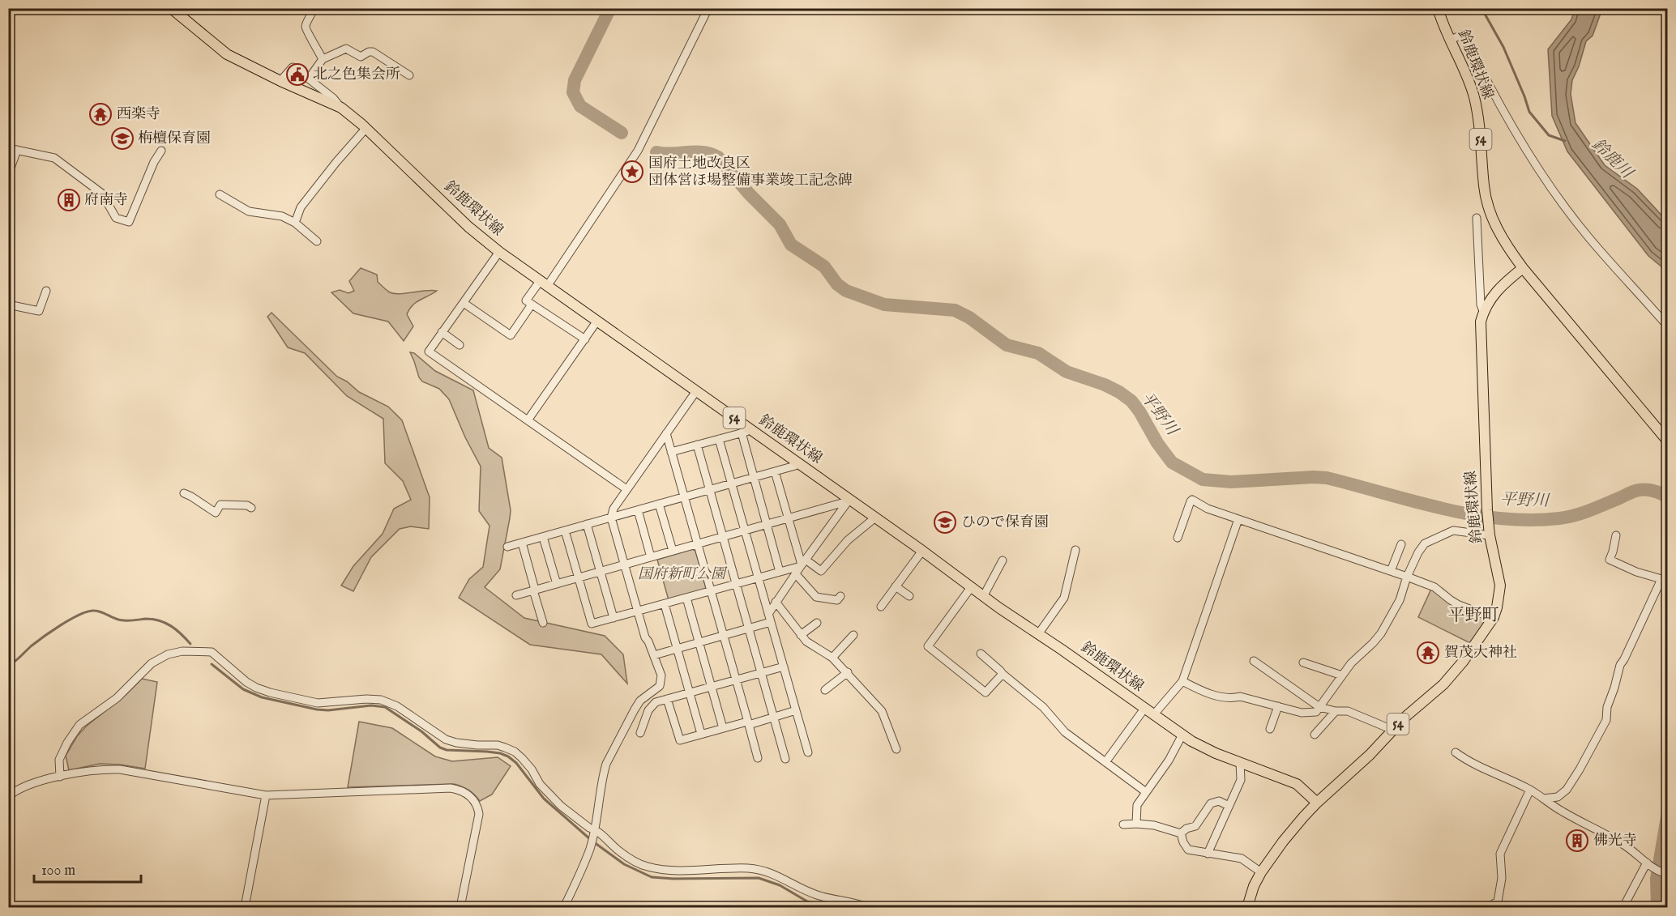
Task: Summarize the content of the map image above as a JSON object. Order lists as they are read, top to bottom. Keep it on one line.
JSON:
{"streets":{"main road":["鈴鹿環状線","54"]},"districts":["平野町"],"water":["鈴鹿川","平野川"],"parks":["国府新町公園"],"places":{"public building":["北之色集会所"],"temple":["西楽寺","賀茂大神社"],"school or university":["栴檀保育園","ひので保育園"],"place":["国府土地改良区 団体営ほ場整備事業竣工記念碑"],"building":["府南寺","佛光寺"]},"scale_bar":"100 m"}
